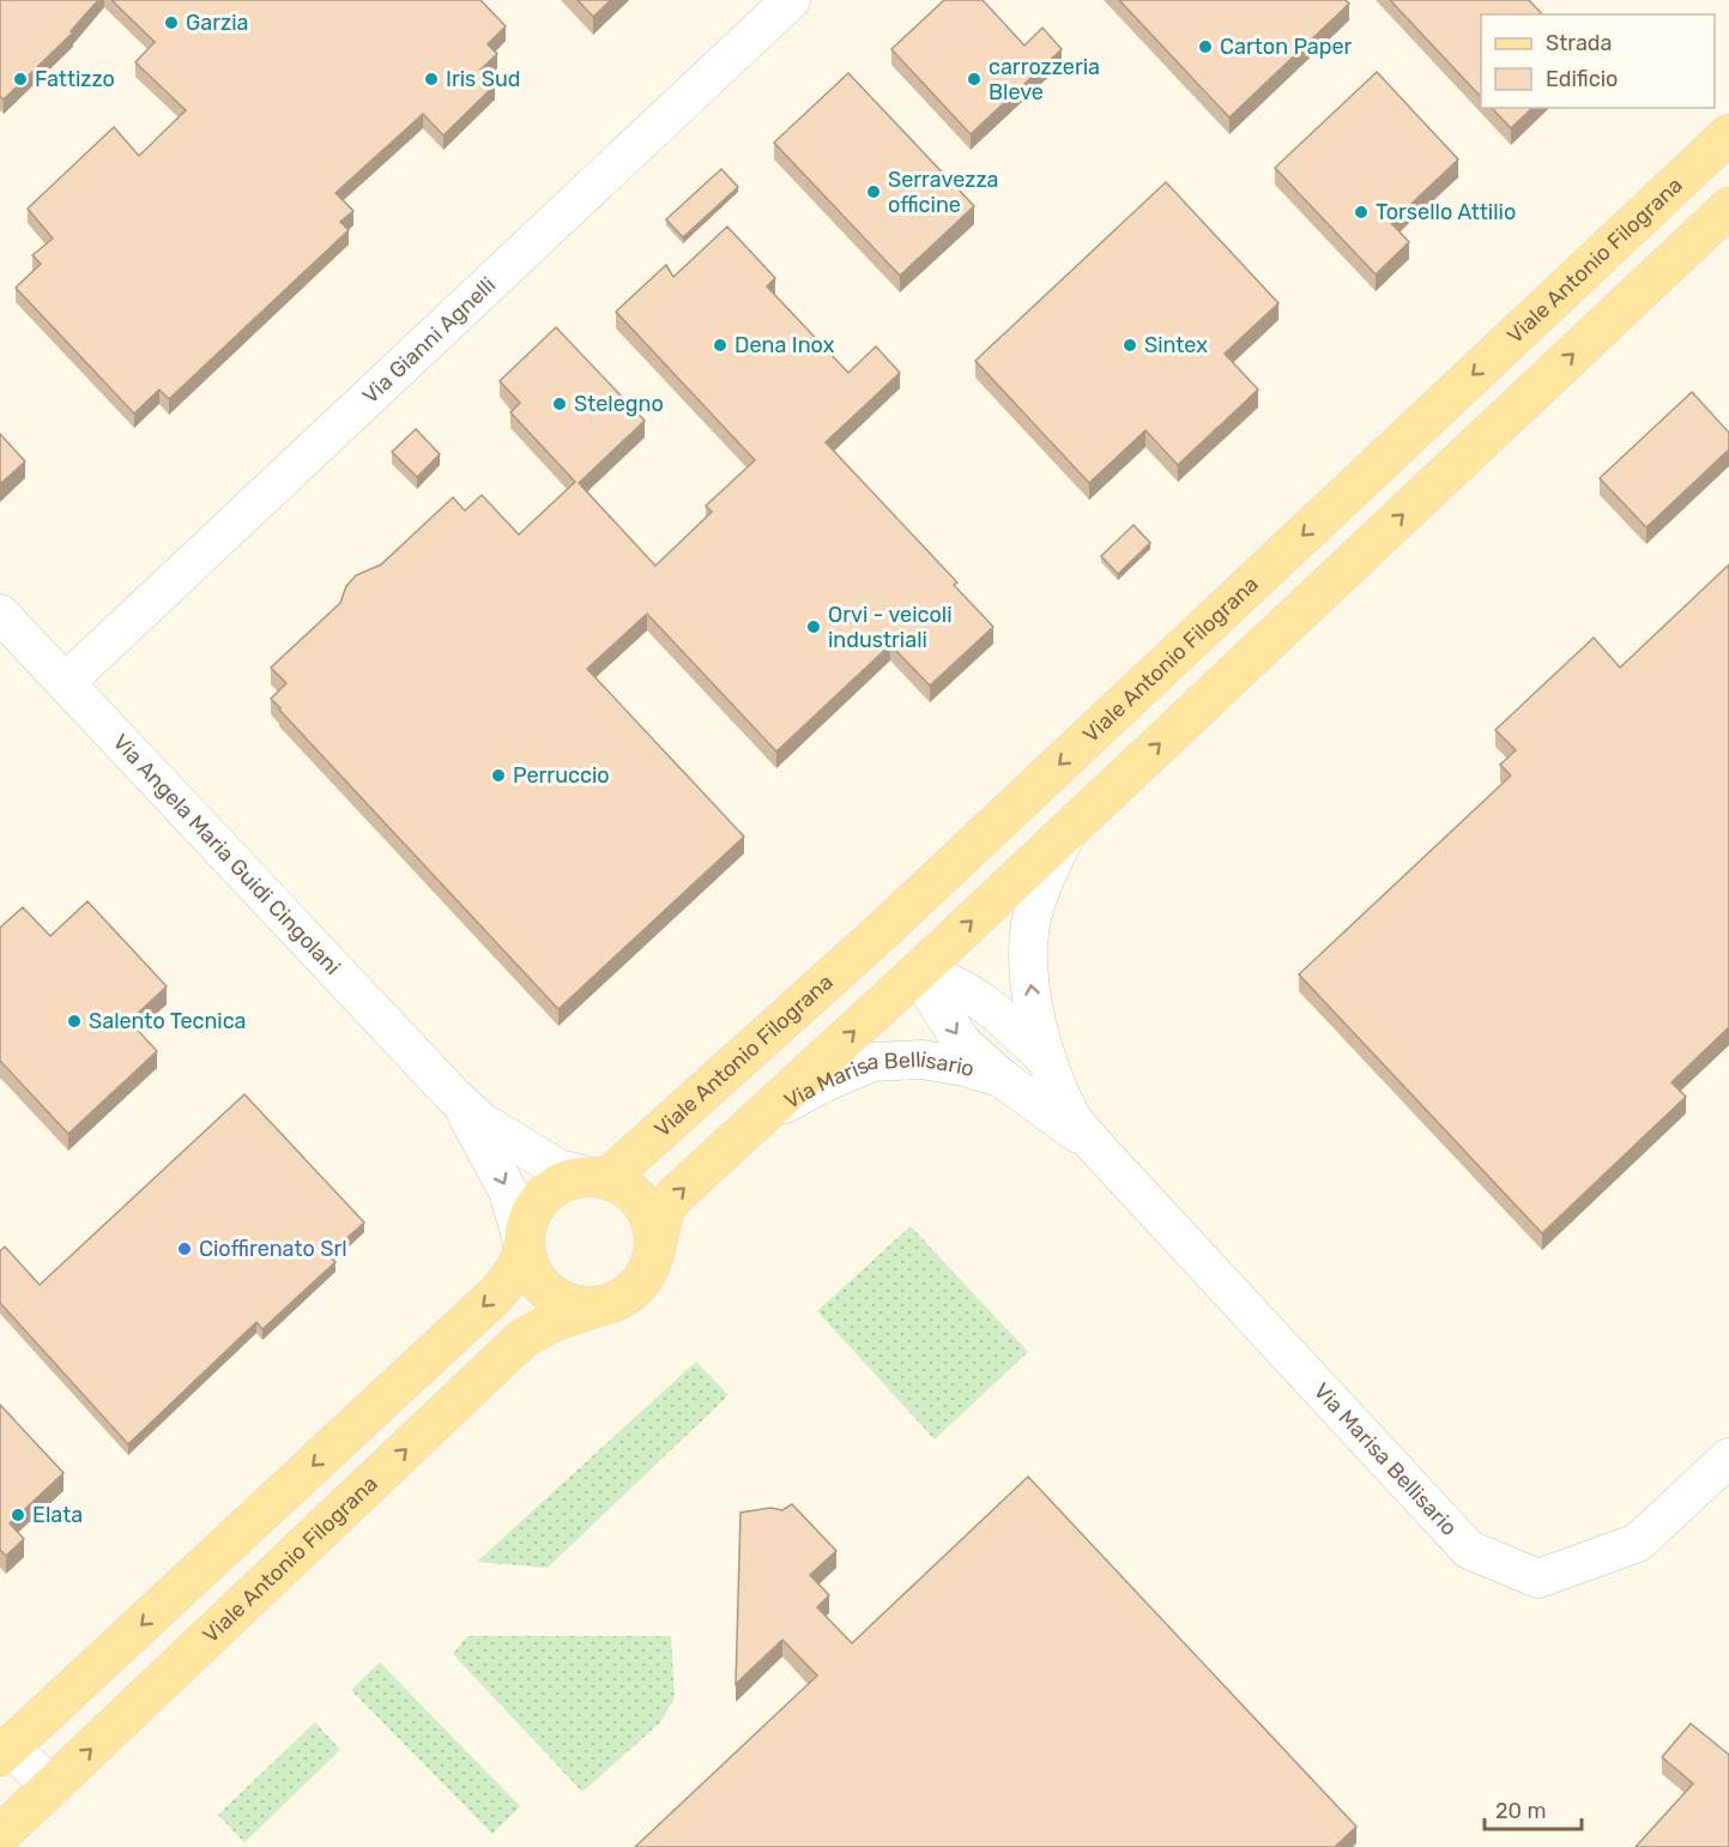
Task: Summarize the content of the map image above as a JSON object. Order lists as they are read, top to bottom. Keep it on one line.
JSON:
{"streets":{"main road":["Viale Antonio Filograna"],"street":["Via Gianni Agnelli","Via Angela Maria Guidi Cingolani","Via Marisa Bellisario"]},"crossings":[["Via Gianni Agnelli","Via Angela Maria Guidi Cingolani"]],"places":["Garzia","Carton Paper","Fattizzo","Iris Sud","carrozzeria Bleve","Serravezza officine","Torsello Attilio","Dena Inox","Sintex","Stelegno","Orvi - veicoli industriali","Perruccio","Salento Tecnica","Cioffirenato Srl","Elata"],"legend":["Strada","Edificio"],"scale_bar":"20 m"}
